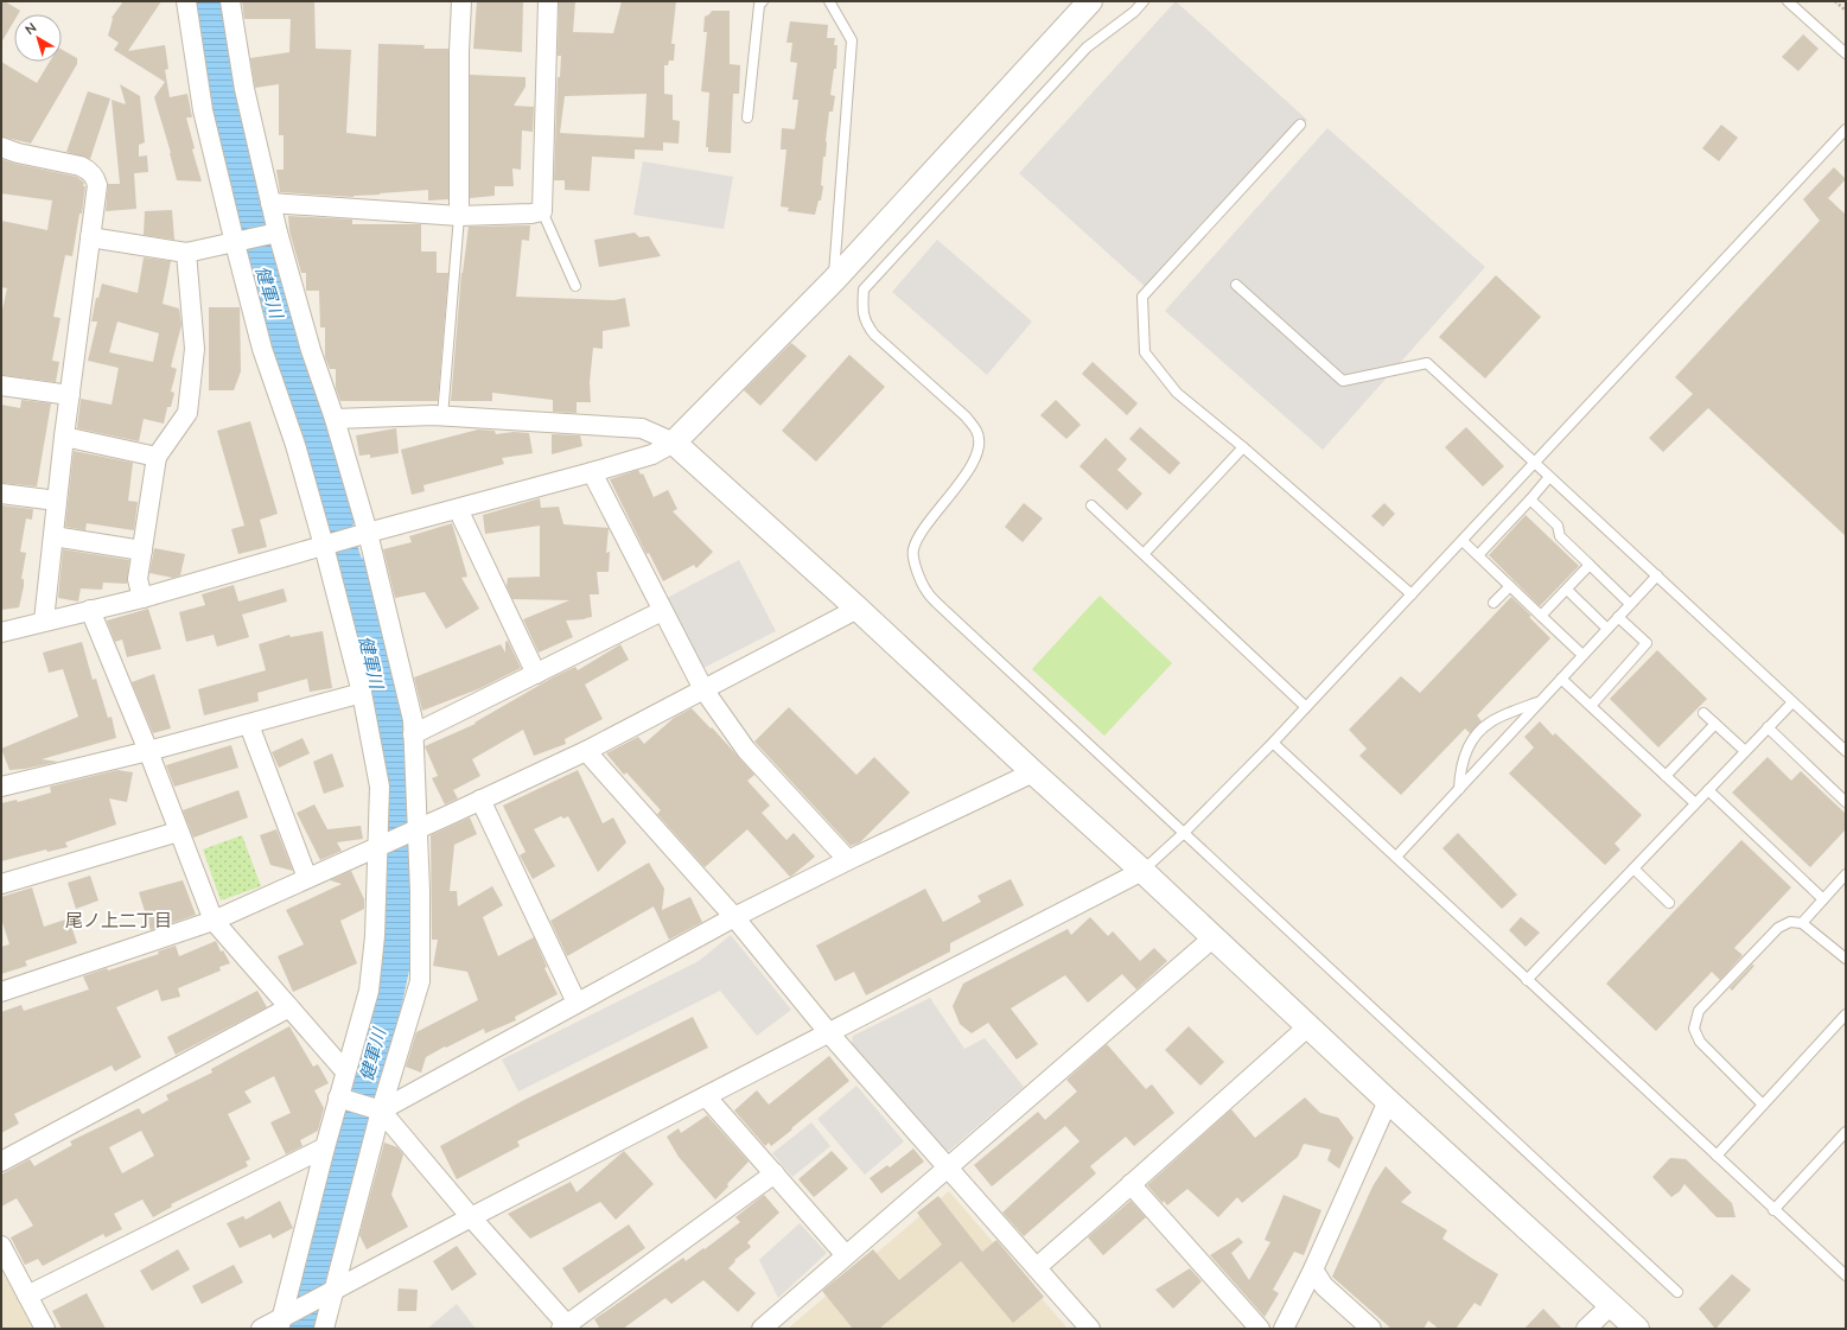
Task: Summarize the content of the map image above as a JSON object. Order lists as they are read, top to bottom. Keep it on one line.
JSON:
{"districts":["尾ノ上二丁目"],"water":["健軍川"],"north":"top left"}
